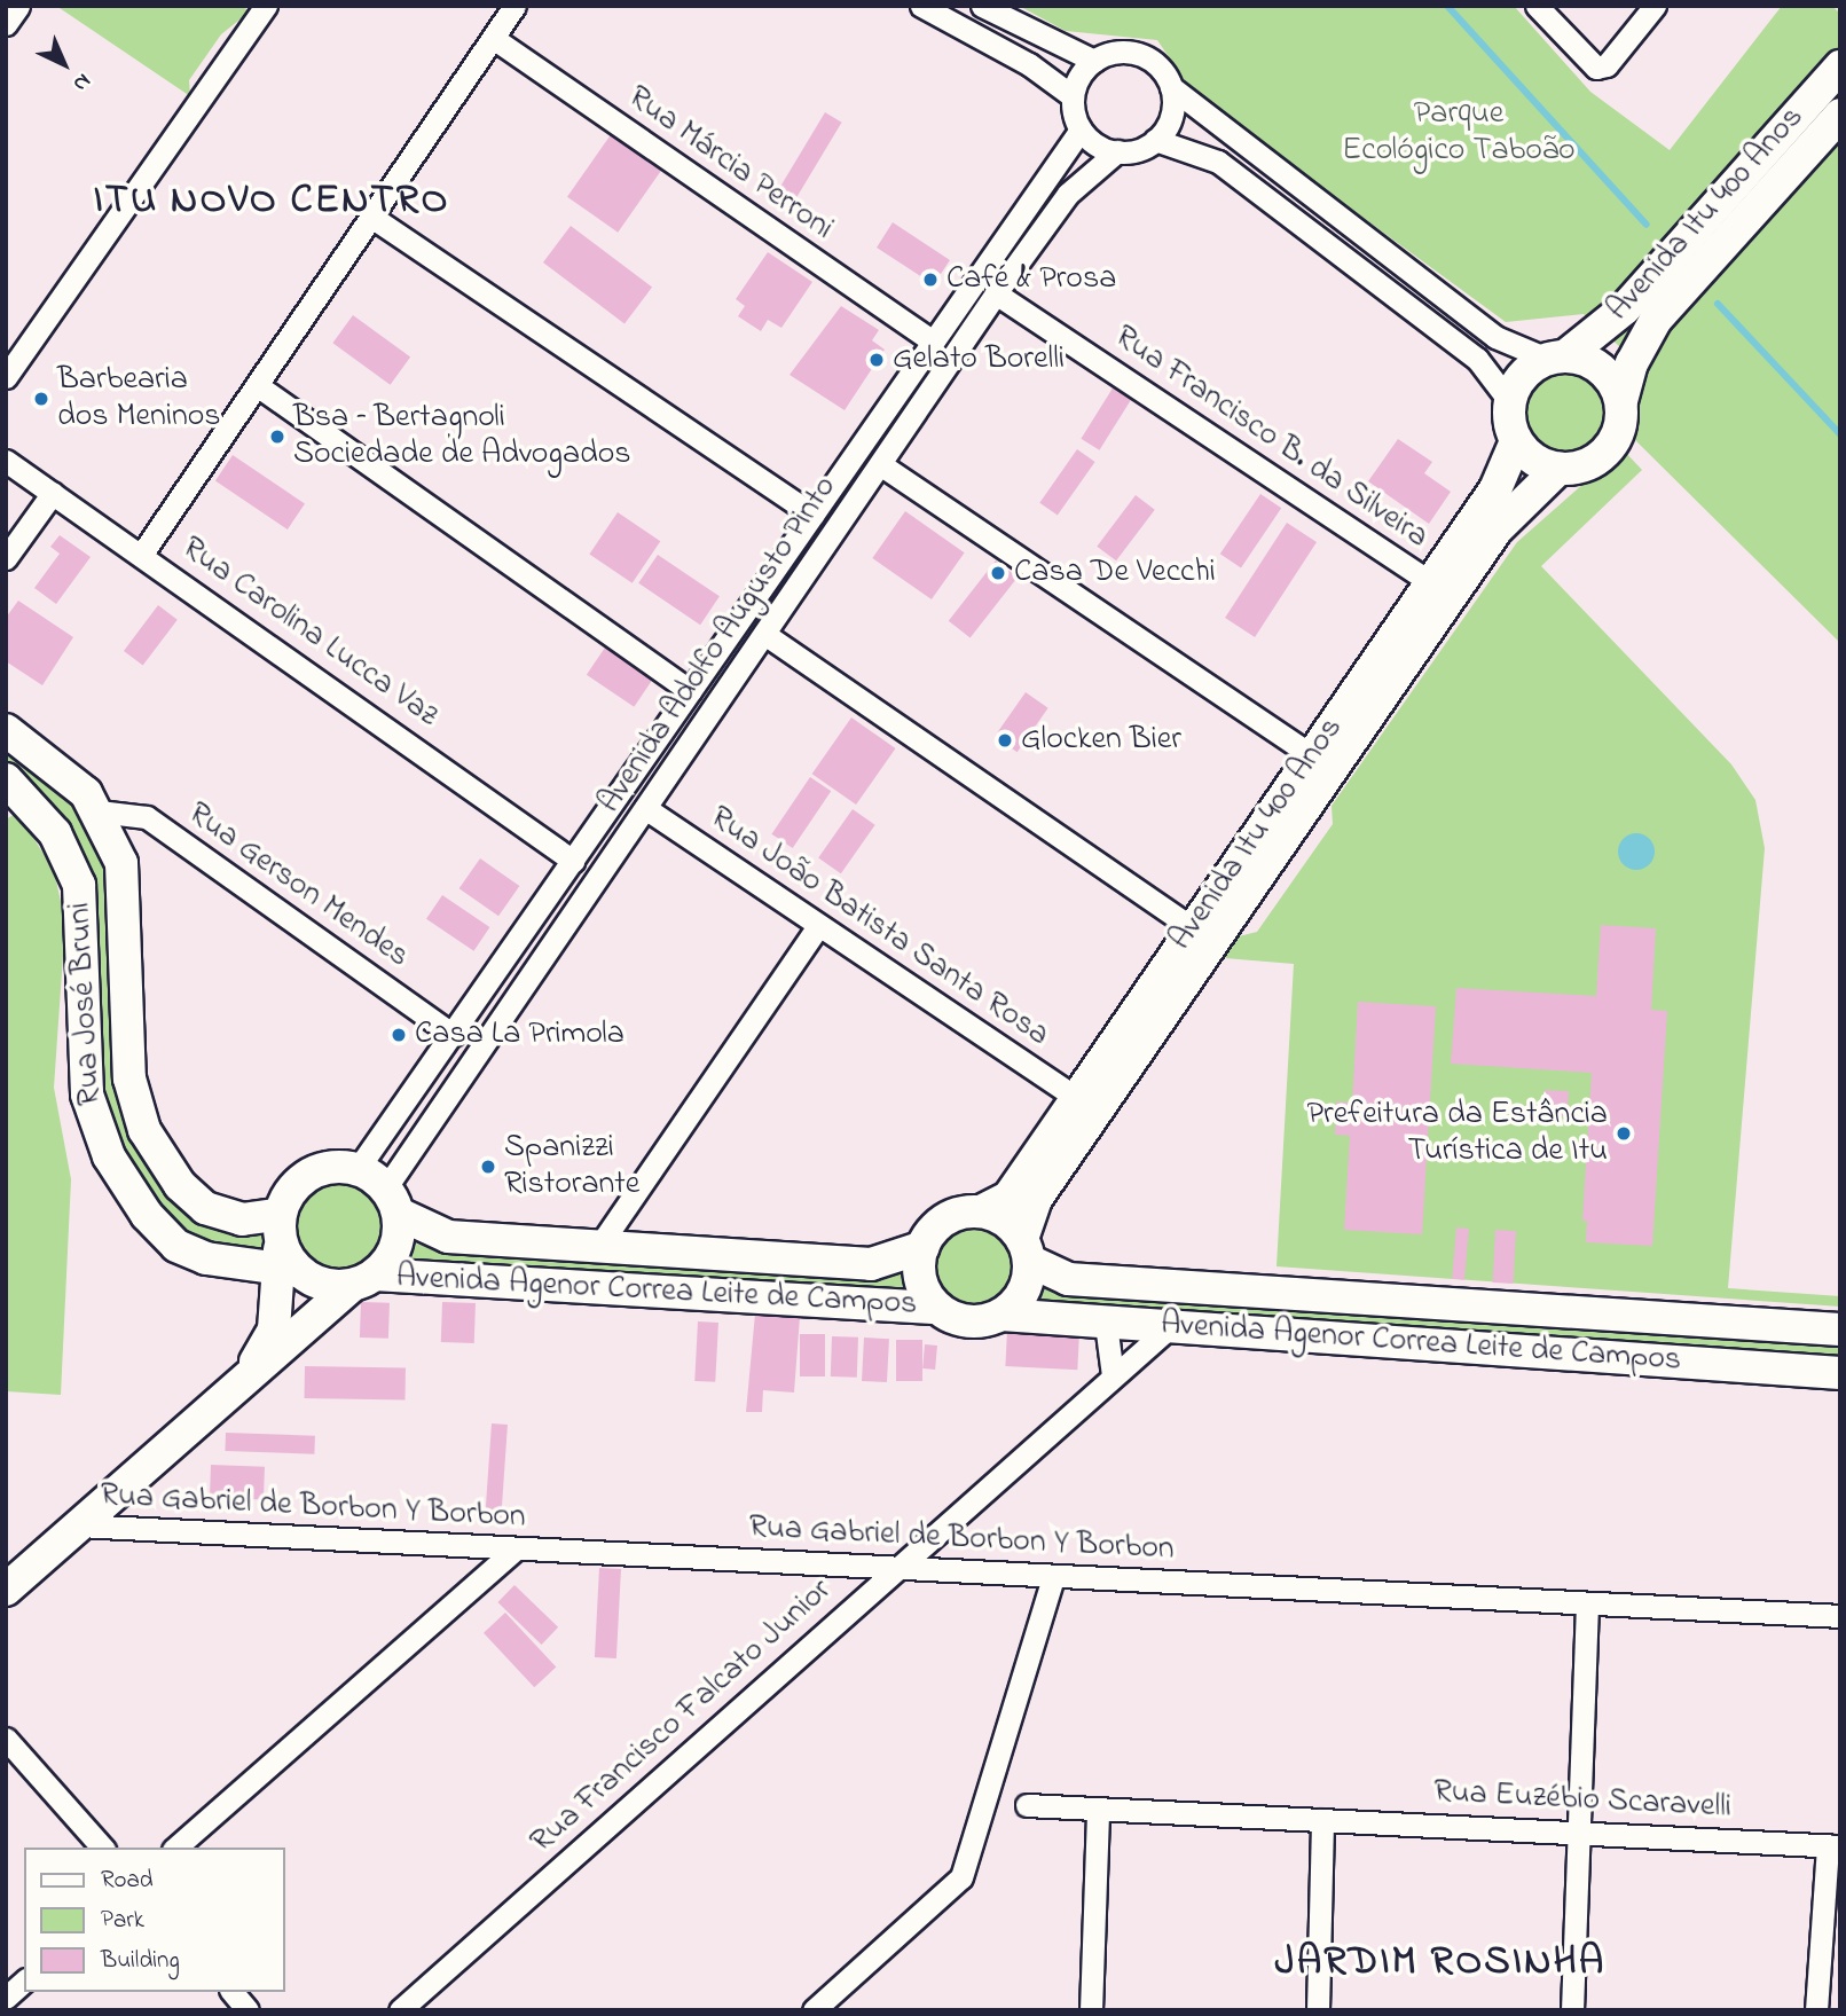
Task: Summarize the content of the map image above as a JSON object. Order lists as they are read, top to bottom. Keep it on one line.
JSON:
{"streets":{"street":["Rua Márcia Perroni","Avenida Itu 400 Anos","Rua Francisco B. da Silveira","Rua Carolina Lucca Vaz","Avenida Adolfo Augusto Pinto","Rua Gerson Mendes","Rua João Batista Santa Rosa","Rua José Bruni","Avenida Agenor Correa Leite de Campos","Rua Gabriel de Borbon Y Borbon","Rua Francisco Falcato Junior","Rua Euzébio Scaravelli"]},"crossings":[["Rua Márcia Perroni","Avenida Adolfo Augusto Pinto"],["Avenida Itu 400 Anos","Rua Francisco B. da Silveira"],["Avenida Itu 400 Anos","Rua João Batista Santa Rosa"],["Avenida Itu 400 Anos","Avenida Agenor Correa Leite de Campos"],["Rua Francisco B. da Silveira","Avenida Adolfo Augusto Pinto"],["Rua Carolina Lucca Vaz","Avenida Adolfo Augusto Pinto"],["Avenida Adolfo Augusto Pinto","Rua Gerson Mendes"],["Avenida Adolfo Augusto Pinto","Rua João Batista Santa Rosa"],["Avenida Adolfo Augusto Pinto","Rua José Bruni"],["Avenida Adolfo Augusto Pinto","Avenida Agenor Correa Leite de Campos"],["Rua Gerson Mendes","Rua José Bruni"],["Rua José Bruni","Avenida Agenor Correa Leite de Campos"],["Avenida Agenor Correa Leite de Campos","Rua Francisco Falcato Junior"],["Rua Gabriel de Borbon Y Borbon","Rua Francisco Falcato Junior"]],"districts":["ITU NOVO CENTRO","JARDIM ROSINHA"],"parks":["Parque Ecológico Taboão"],"places":["Café & Prosa","Gelato Borelli","Barbearia dos Meninos","Bsa – Bertagnoli Sociedade de Advogados","Casa De Vecchi","Glocken Bier","Casa La Primola","Prefeitura da Estância Turística de Itu","Spanizzi Ristorante"],"legend":["Road","Park","Building"],"north":"bottom right"}
